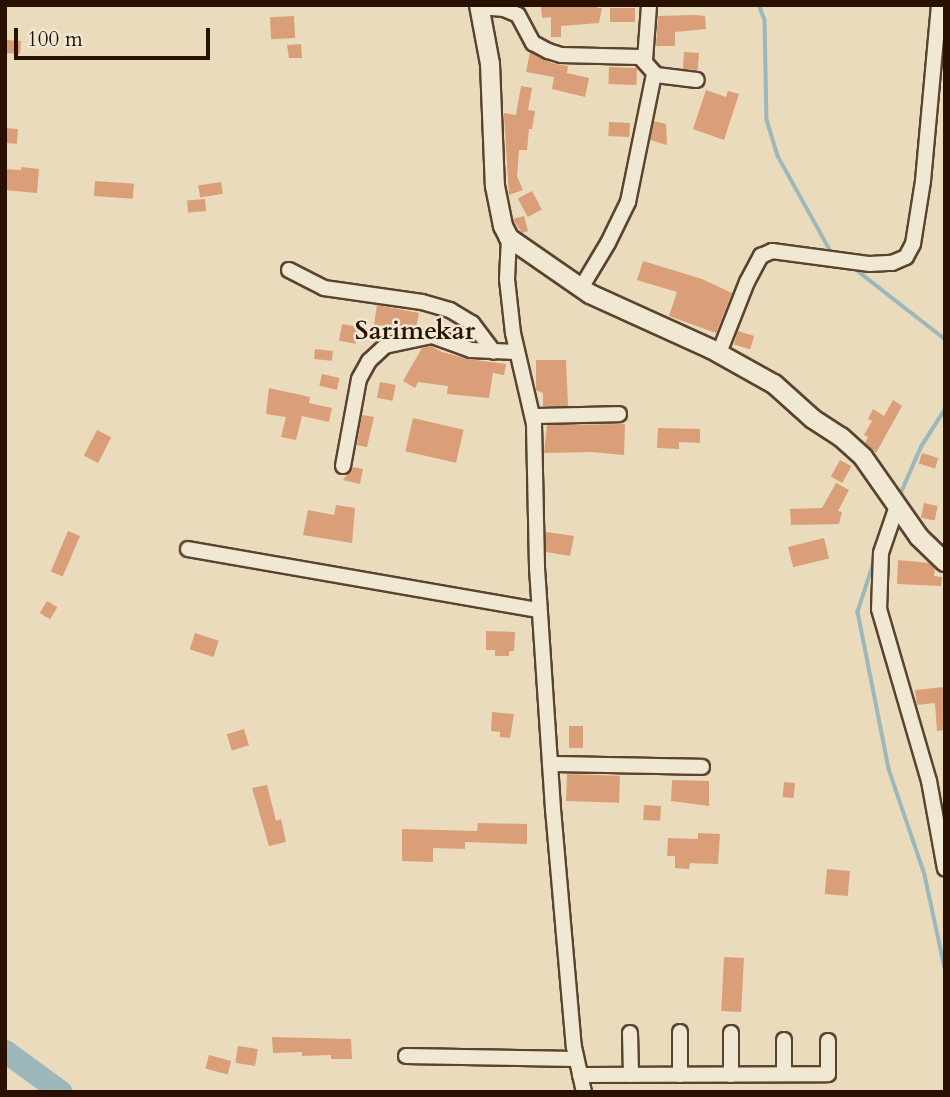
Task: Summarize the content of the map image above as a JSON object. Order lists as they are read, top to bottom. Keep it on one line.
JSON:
{"districts":["Sarimekar"],"scale_bar":"100 m"}
